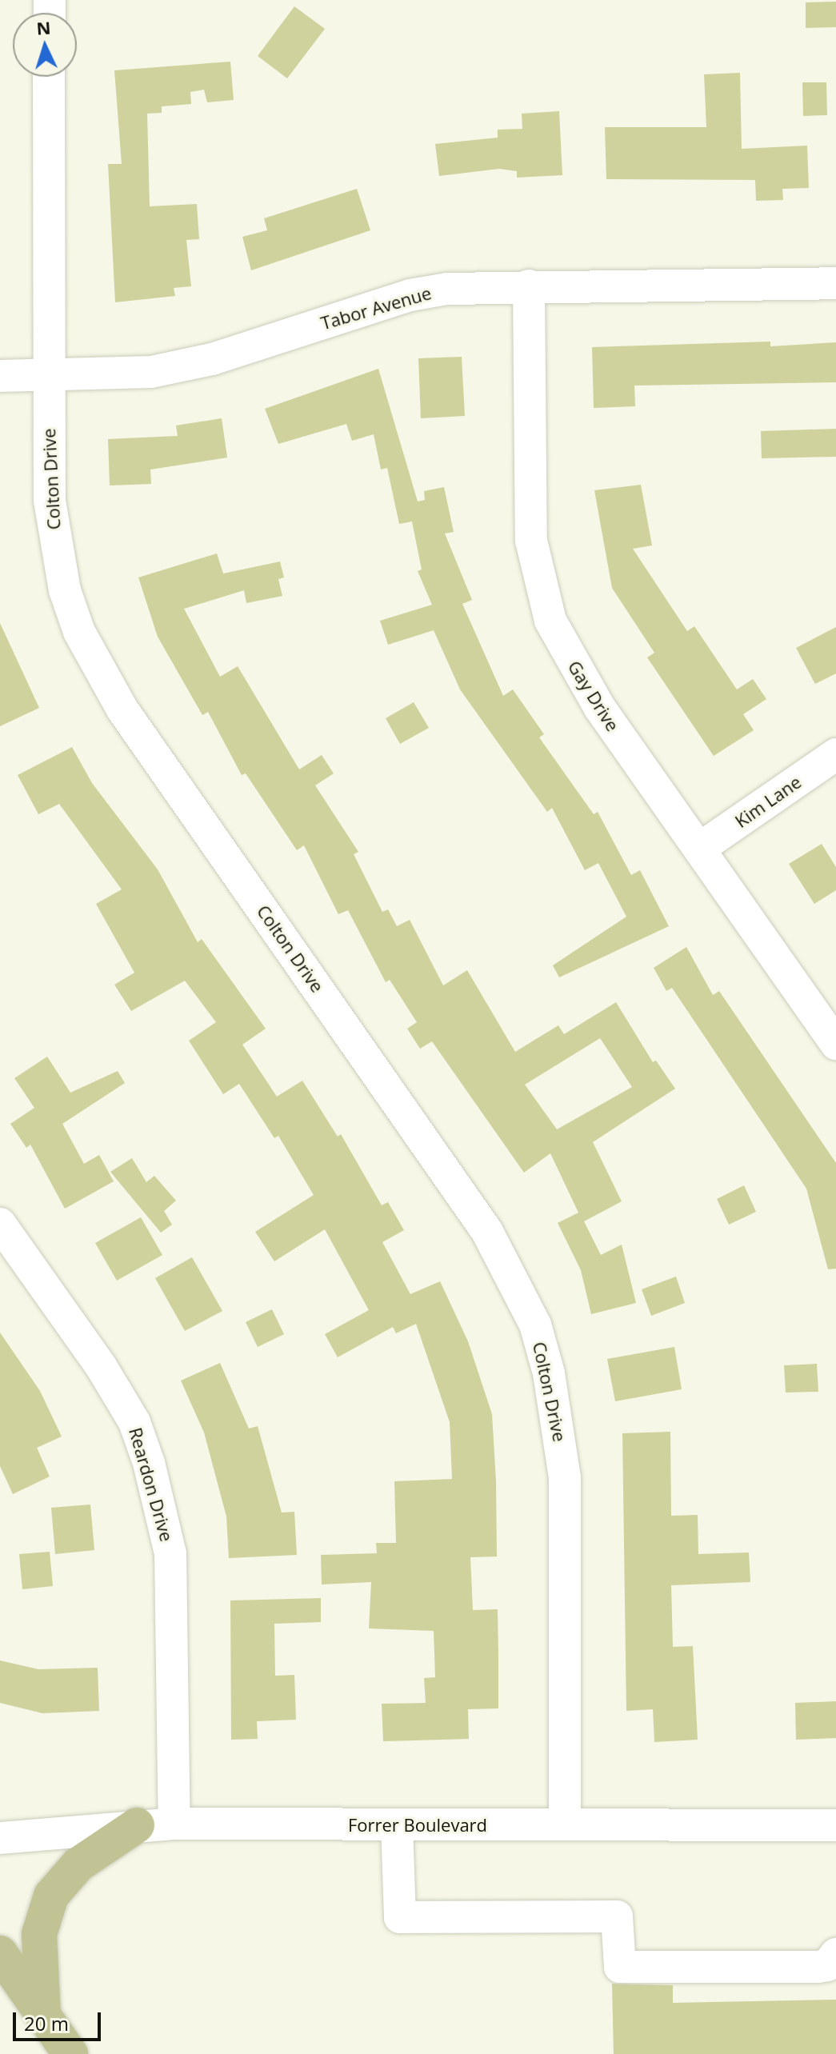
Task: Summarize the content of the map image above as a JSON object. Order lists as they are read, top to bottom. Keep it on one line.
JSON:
{"streets":{"street":["Tabor Avenue","Colton Drive","Gay Drive","Kim Lane","Reardon Drive","Forrer Boulevard"]},"crossings":[["Tabor Avenue","Colton Drive"],["Tabor Avenue","Gay Drive"],["Colton Drive","Forrer Boulevard"],["Gay Drive","Kim Lane"],["Reardon Drive","Forrer Boulevard"]],"scale_bar":"20 m","north":"top"}
